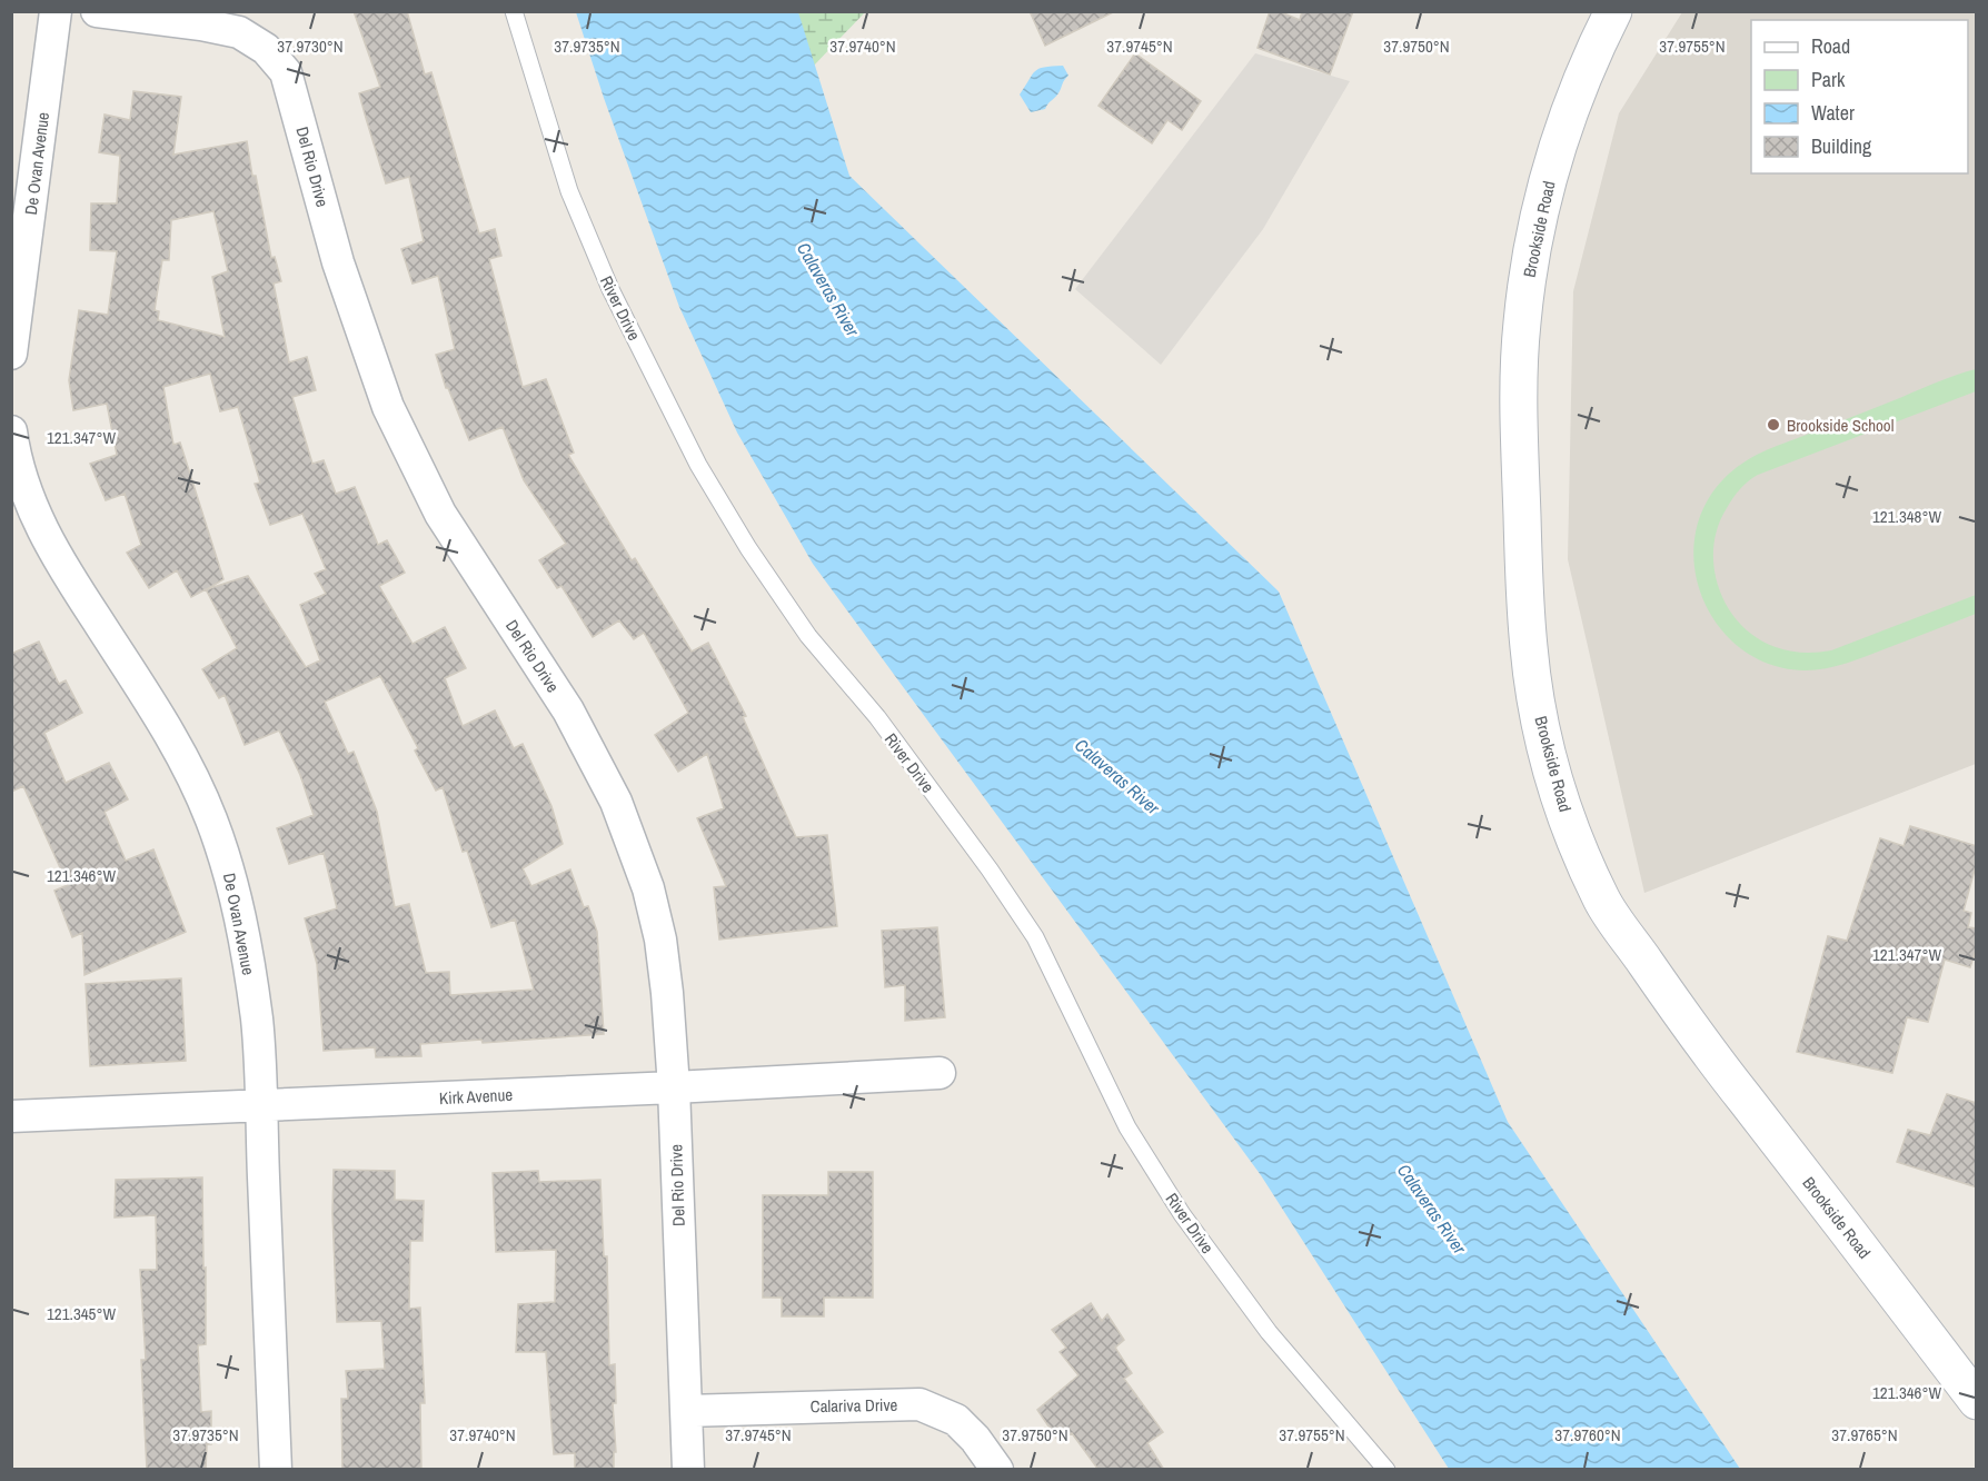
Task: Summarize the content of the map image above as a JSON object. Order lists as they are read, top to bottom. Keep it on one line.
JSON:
{"streets":{"street":["De Ovan Avenue","Del Rio Drive","Brookside Road","Kirk Avenue","Calariva Drive"],"lane":["River Drive"]},"crossings":[["De Ovan Avenue","Kirk Avenue"],["Del Rio Drive","Kirk Avenue"],["Del Rio Drive","Calariva Drive"]],"water":["Calaveras River"],"places":["Brookside School"],"legend":["Road","Park","Water","Building"],"coordinates":["37.9730°N","37.9735°N","37.9740°N","37.9745°N","37.9750°N","37.9755°N","121.347°W","121.348°W","121.346°W","121.345°W","37.9760°N","37.9765°N"]}
